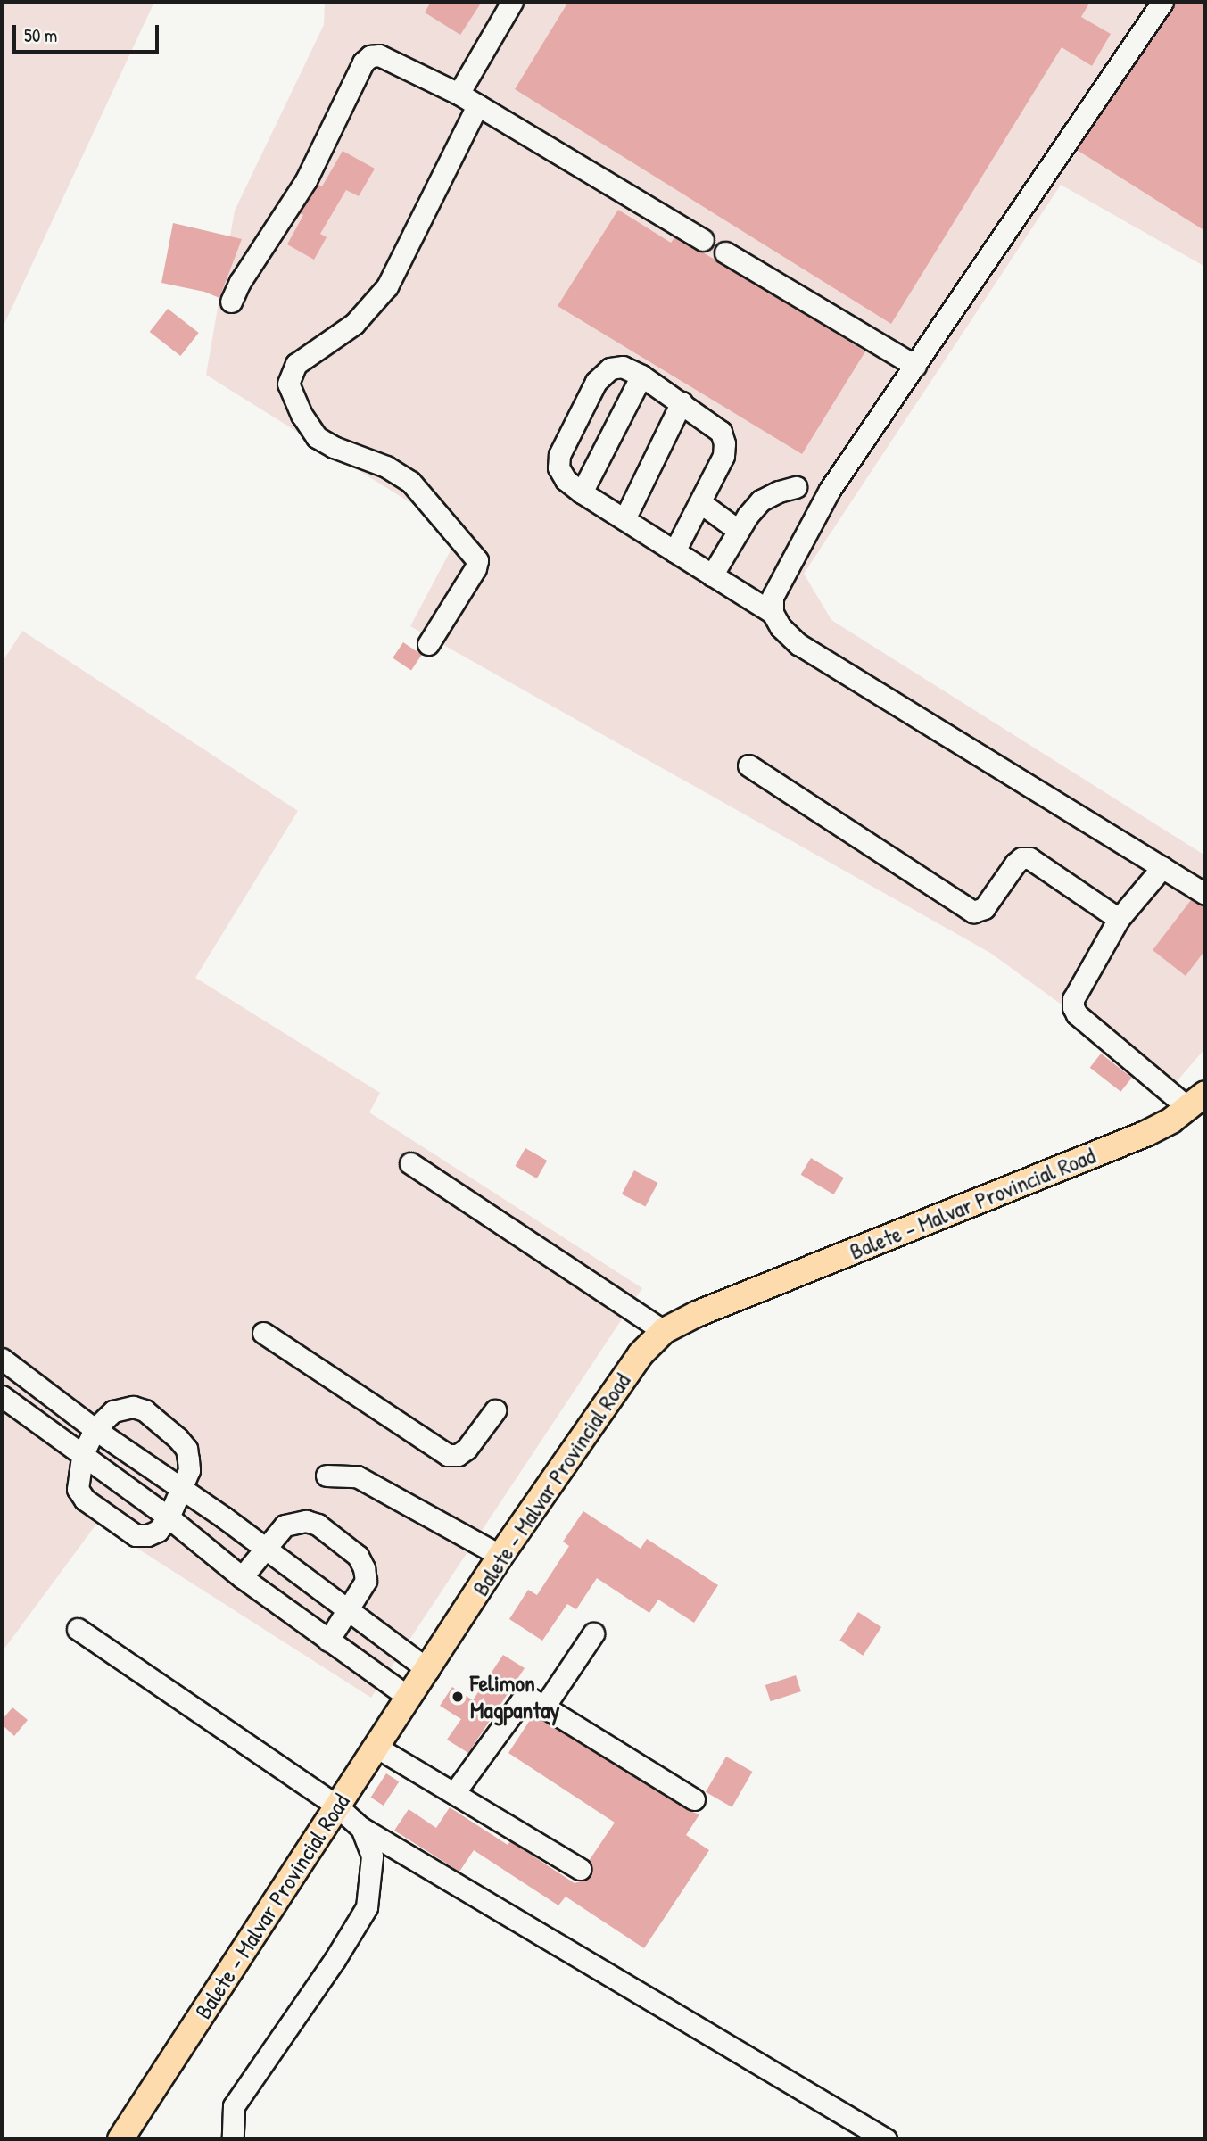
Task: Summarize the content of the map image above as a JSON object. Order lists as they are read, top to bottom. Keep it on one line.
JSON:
{"streets":{"main road":["Balete - Malvar Provincial Road"]},"places":["Felimon Magpantay"],"scale_bar":"50 m"}
